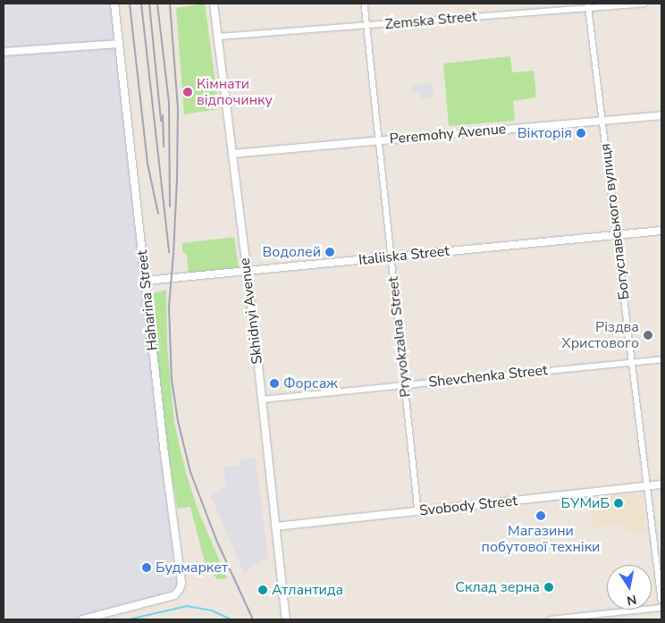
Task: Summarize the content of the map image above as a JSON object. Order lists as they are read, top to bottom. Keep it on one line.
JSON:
{"streets":{"main road":["Peremohy Avenue","Italiiska Street","Haharina Street","Skhidnyi Avenue","Svobody Street"],"street":["Zemska Street","Богуславського вулиця","Pryvokzalna Street","Shevchenka Street"]},"crossings":[["Zemska Street","Богуславського вулиця"],["Zemska Street","Skhidnyi Avenue"],["Zemska Street","Pryvokzalna Street"],["Peremohy Avenue","Богуславського вулиця"],["Peremohy Avenue","Skhidnyi Avenue"],["Peremohy Avenue","Pryvokzalna Street"],["Богуславського вулиця","Italiiska Street"],["Богуславського вулиця","Shevchenka Street"],["Богуславського вулиця","Svobody Street"],["Italiiska Street","Haharina Street"],["Italiiska Street","Skhidnyi Avenue"],["Italiiska Street","Pryvokzalna Street"],["Skhidnyi Avenue","Shevchenka Street"],["Skhidnyi Avenue","Svobody Street"],["Pryvokzalna Street","Shevchenka Street"],["Pryvokzalna Street","Svobody Street"]],"places":["Кімнати відпочинку","Вікторія","Водолей","Різдва Христового","Форсаж","БУМиБ","Магазини побутової техніки","Будмаркет","Склад зерна","Атлантида"],"north":"bottom"}
